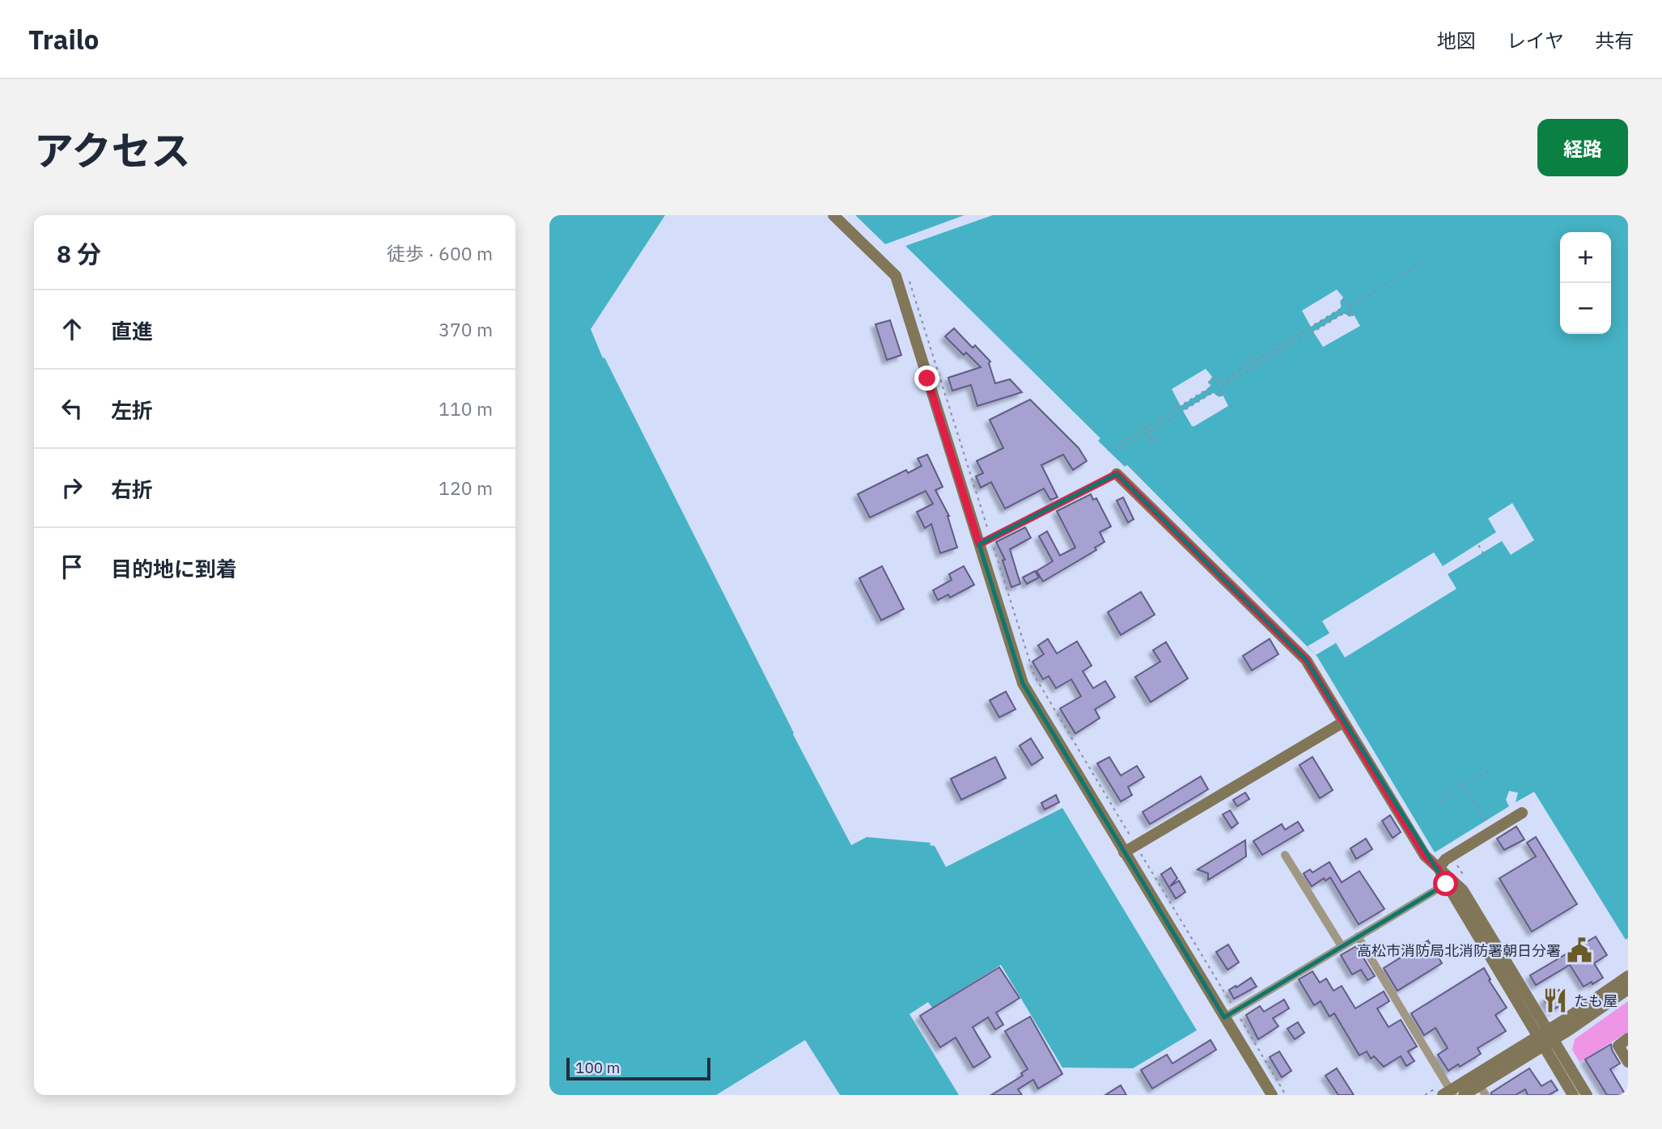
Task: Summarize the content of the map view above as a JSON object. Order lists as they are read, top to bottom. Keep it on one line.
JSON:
{"places":{"public building":["高松市消防局北消防署朝日分署"],"restaurant":["たも屋"]},"scale_bar":"100 m","page":{"header":"Trailo","nav":["地図","レイヤ","共有"],"title":"アクセス","buttons":"経路","heading":["8 分","徒歩 · 600 m"],"map_buttons":["+","−"],"list":[["直進","370 m"],["左折","110 m"],["右折","120 m"],"目的地に到着"],"scale":"100 m"}}
